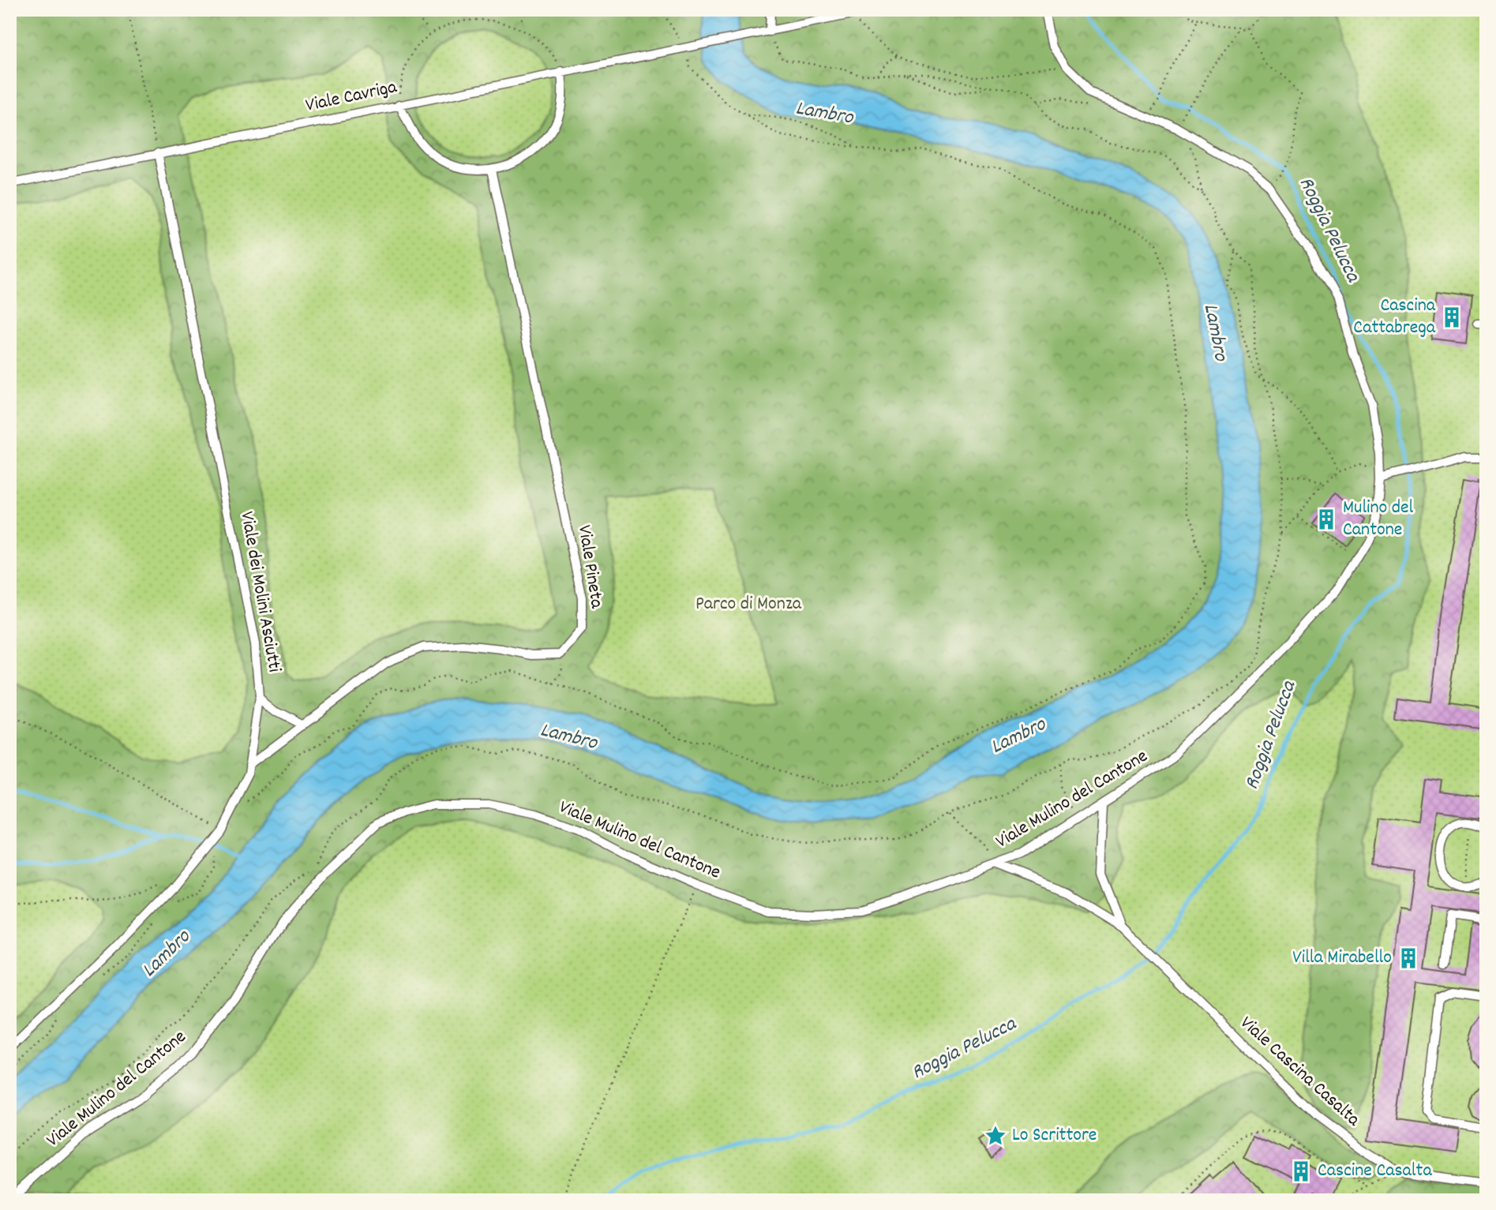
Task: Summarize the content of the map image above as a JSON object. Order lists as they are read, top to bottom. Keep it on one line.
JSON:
{"streets":{"lane":["Viale Cavriga","Viale Pineta","Viale dei Molini Asciutti","Viale Mulino del Cantone","Viale Cascina Casalta"]},"crossings":[["Viale Cavriga","Viale dei Molini Asciutti"],["Viale Mulino del Cantone","Viale Cascina Casalta"]],"water":["Lambro","Roggia Pelucca"],"parks":["Parco di Monza"],"places":{"building":["Cascina Cattabrega","Mulino del Cantone","Villa Mirabello","Cascine Casalta"],"place":["Lo Scrittore"]}}
